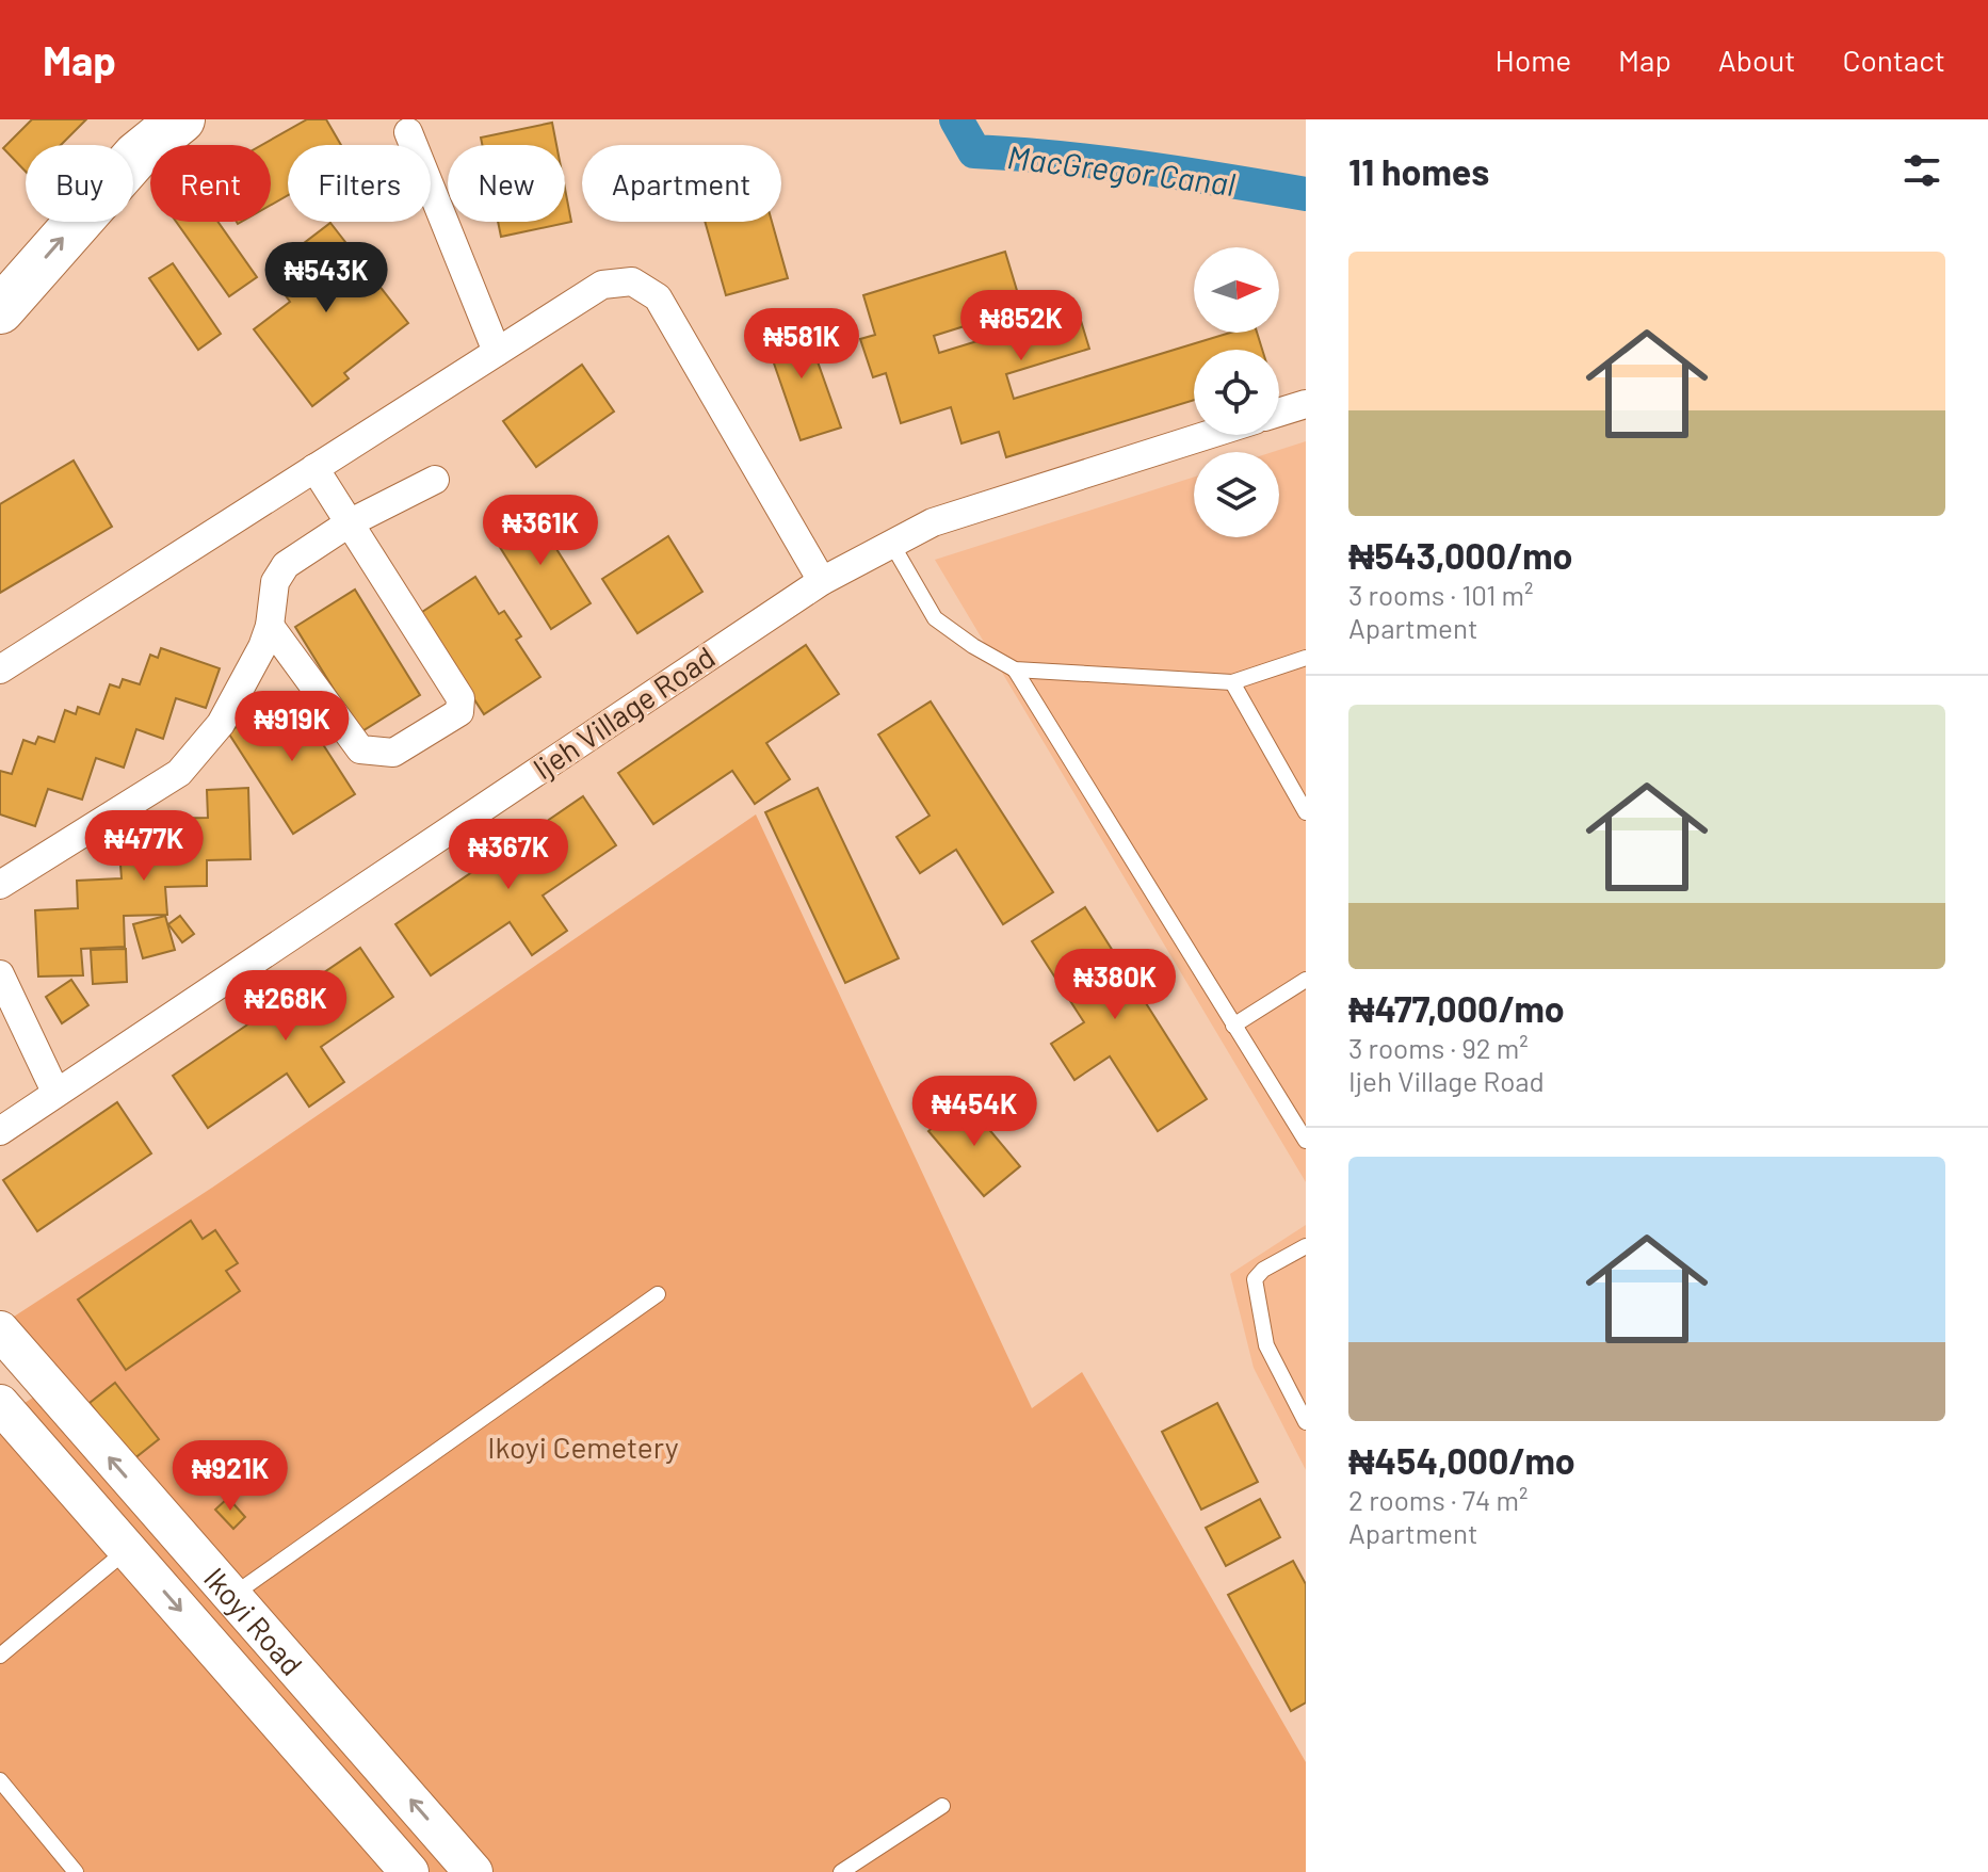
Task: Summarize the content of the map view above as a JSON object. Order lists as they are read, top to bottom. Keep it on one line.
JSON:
{"streets":{"main road":["Ikoyi Road"],"street":["Ijeh Village Road"]},"water":["MacGregor Canal"],"parks":["Ikoyi Cemetery"],"north":"right","page":{"header":"Map","nav":["Home","Map","About","Contact"],"heading":"11 homes","chip":["Buy","Rent","Filters","New","Apartment"],"list":[{"name":"₦543,000/mo","note":"3 rooms · 101 m² · Apartment"},{"name":"₦477,000/mo","note":"3 rooms · 92 m² · Ijeh Village Road"},{"name":"₦454,000/mo","note":"2 rooms · 74 m² · Apartment"}],"price":["₦543K","₦852K","₦581K","₦361K","₦919K","₦477K","₦367K","₦380K","₦268K","₦454K","₦921K"]}}
